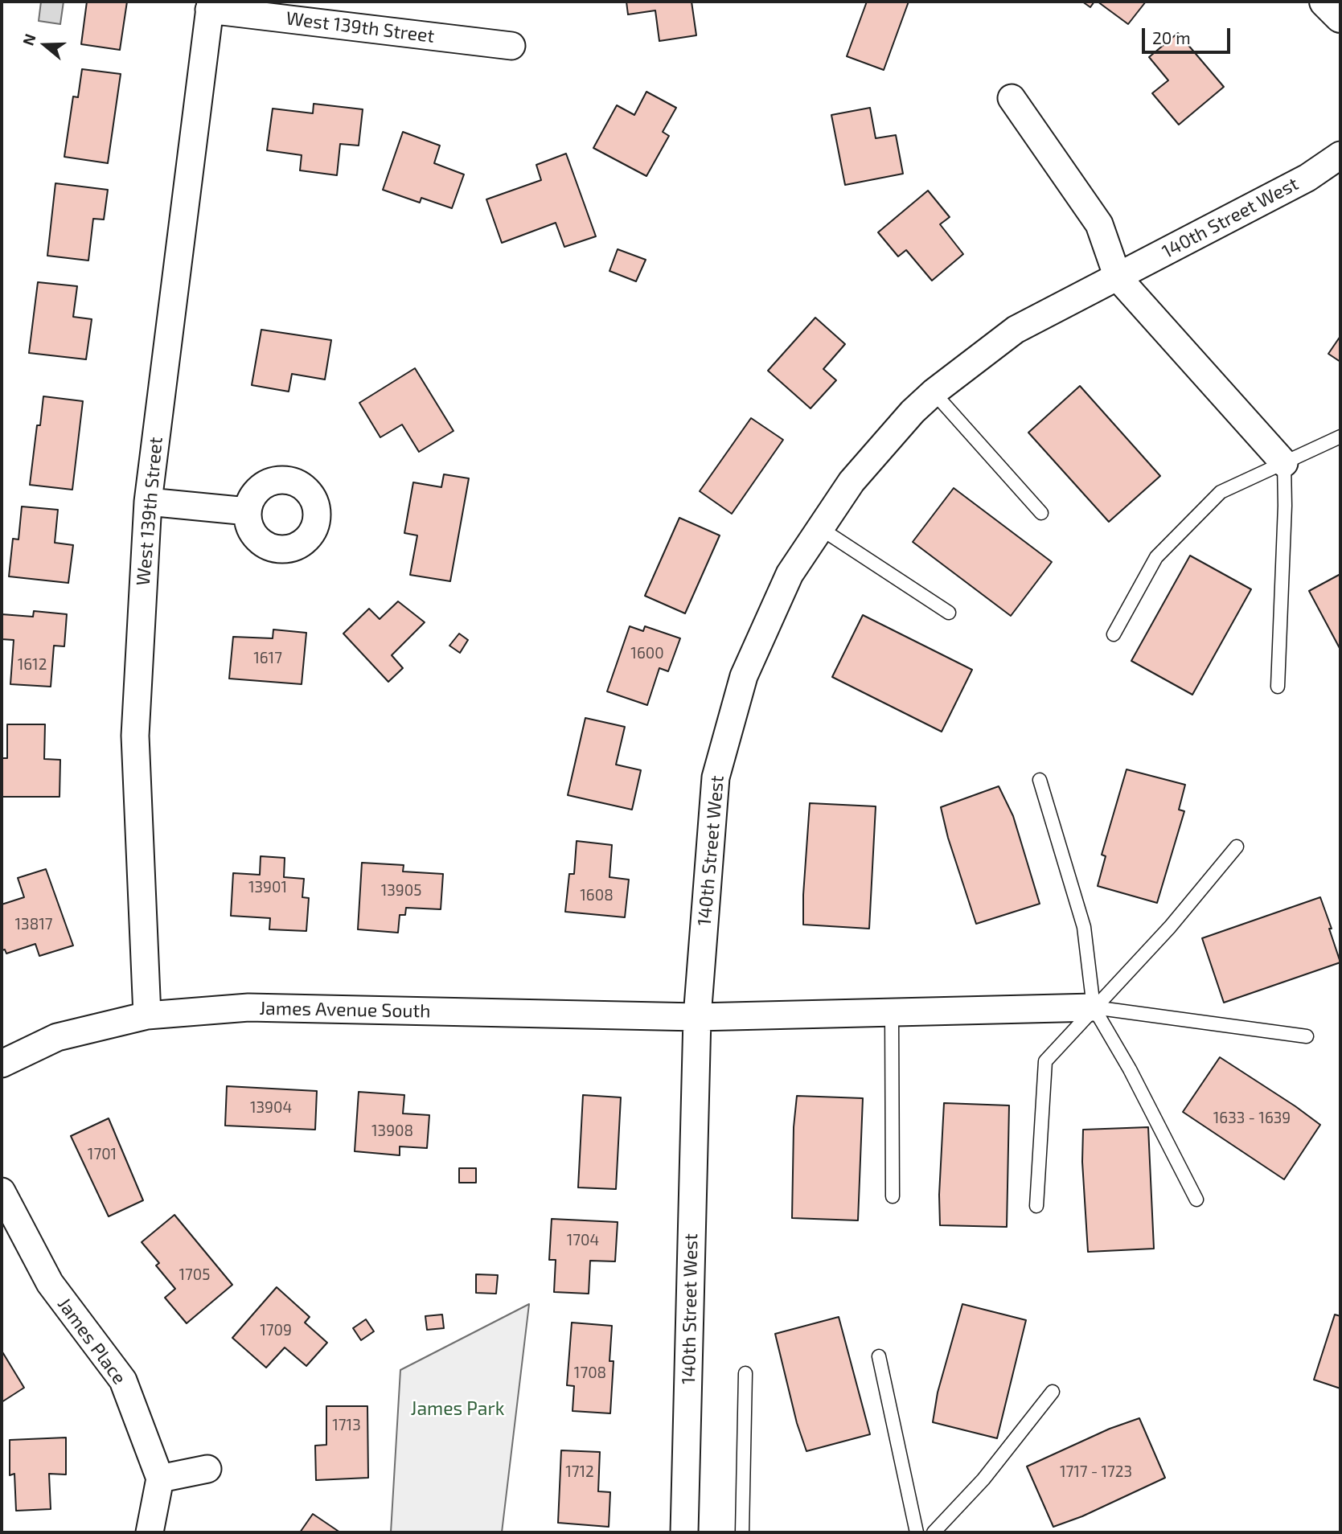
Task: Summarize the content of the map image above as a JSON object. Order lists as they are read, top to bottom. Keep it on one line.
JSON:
{"streets":{"street":["West 139th Street","140th Street West","James Avenue South","James Place"]},"crossings":[["West 139th Street","James Avenue South"],["140th Street West","James Avenue South"]],"parks":["James Park"],"house_numbers":["1600","1617","1612","13901","13905","1608","13817","13904","1633 - 1639","13908","1701","1704","1705","1709","1708","1713","1712","1717 - 1723"],"scale_bar":"20 m","north":"left"}
